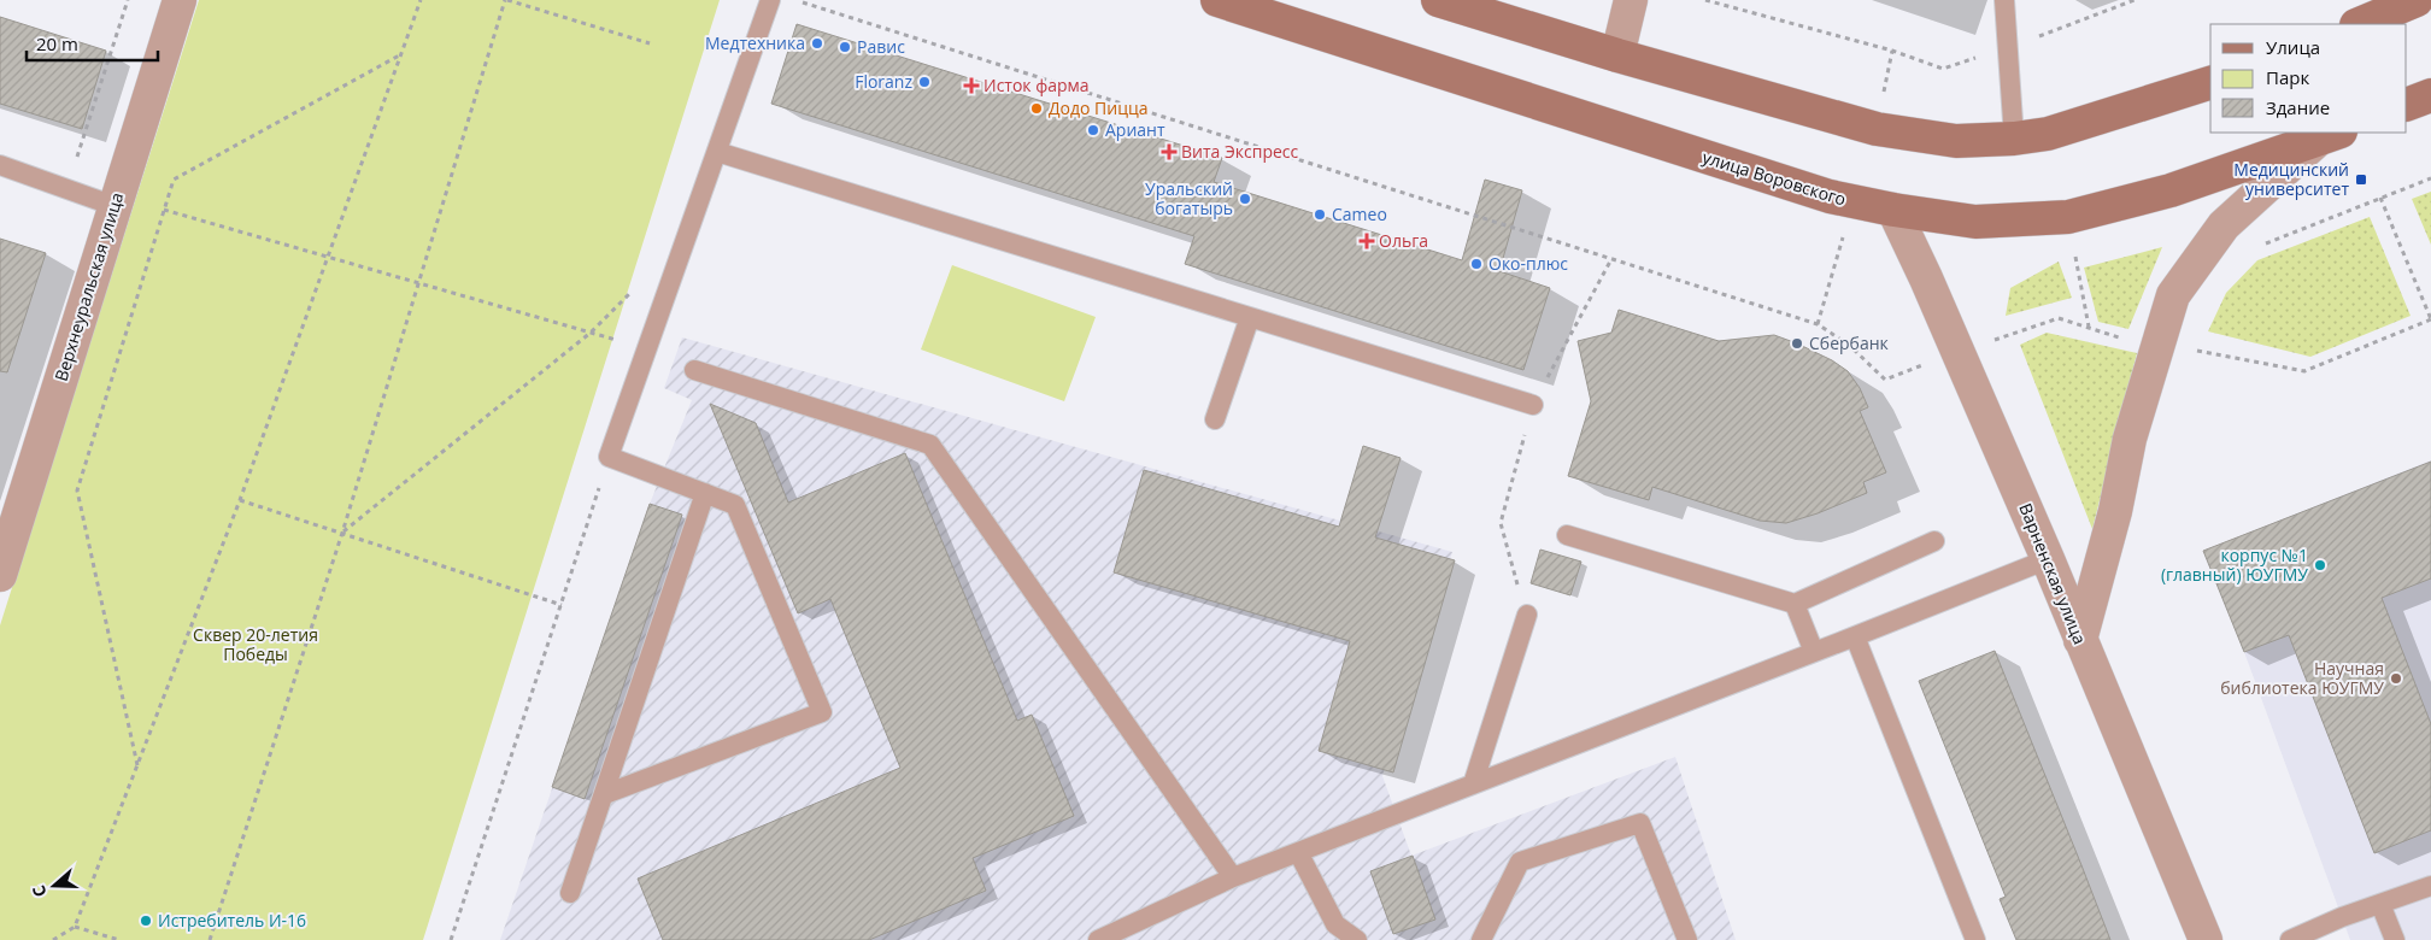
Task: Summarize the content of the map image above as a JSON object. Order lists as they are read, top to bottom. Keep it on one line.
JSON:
{"streets":{"main road":["улица Воровского"],"street":["Верхнеуральская улица","Варненская улица"]},"crossings":[["улица Воровского","Варненская улица"]],"parks":["Сквер 20-летия Победы"],"places":{"other":["Медтехника","Равис","Floranz","Додо Пицца","Ариант","Уральский богатырь","Cameo","Око-плюс","Сбербанк","корпус №1 (главный) ЮУГМУ","Научная библиотека ЮУГМУ","Истребитель И-16"],"health":["Исток фарма","Вита Экспресс","Ольга"],"transit":["Медицинский университет"]},"legend":["Улица","Парк","Здание"],"scale_bar":"20 m","north":"left"}
